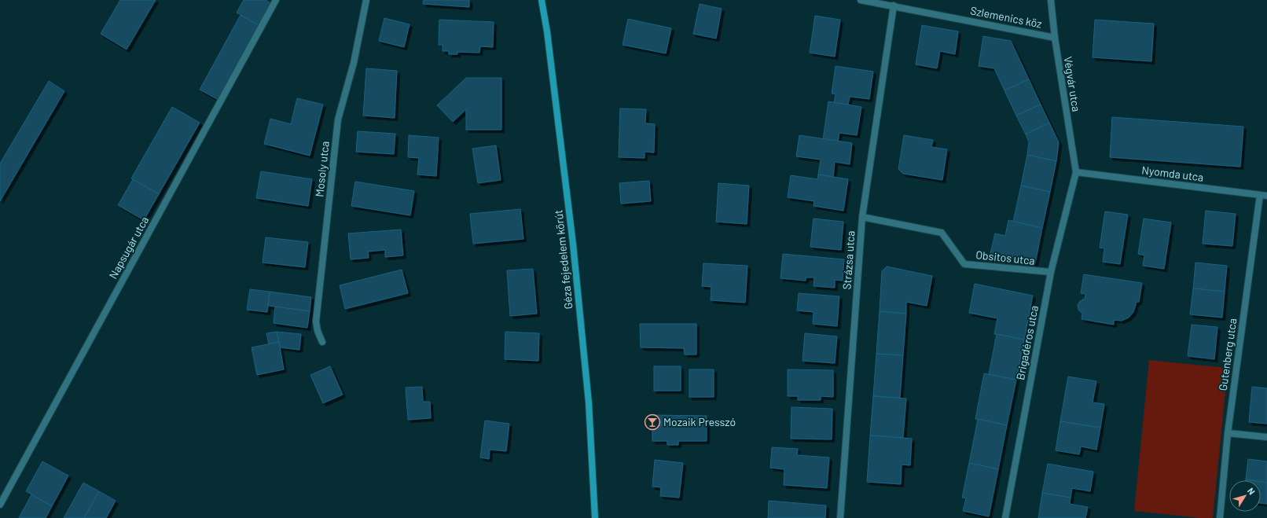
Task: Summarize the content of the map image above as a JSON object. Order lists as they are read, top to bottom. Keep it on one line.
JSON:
{"streets":{"street":["Szlemenics köz","Végvár utca","Mosoly utca","Nyomda utca","Napsugár utca","Obsitos utca","Géza fejedelem körút","Strázsa utca","Brigadéros utca","Gutenberg utca"]},"crossings":[["Szlemenics köz","Végvár utca"],["Szlemenics köz","Strázsa utca"],["Végvár utca","Nyomda utca"],["Végvár utca","Brigadéros utca"],["Nyomda utca","Brigadéros utca"],["Nyomda utca","Gutenberg utca"],["Obsitos utca","Strázsa utca"],["Obsitos utca","Brigadéros utca"]],"places":{"bar":["Mozaik Presszó"]},"north":"top right"}
